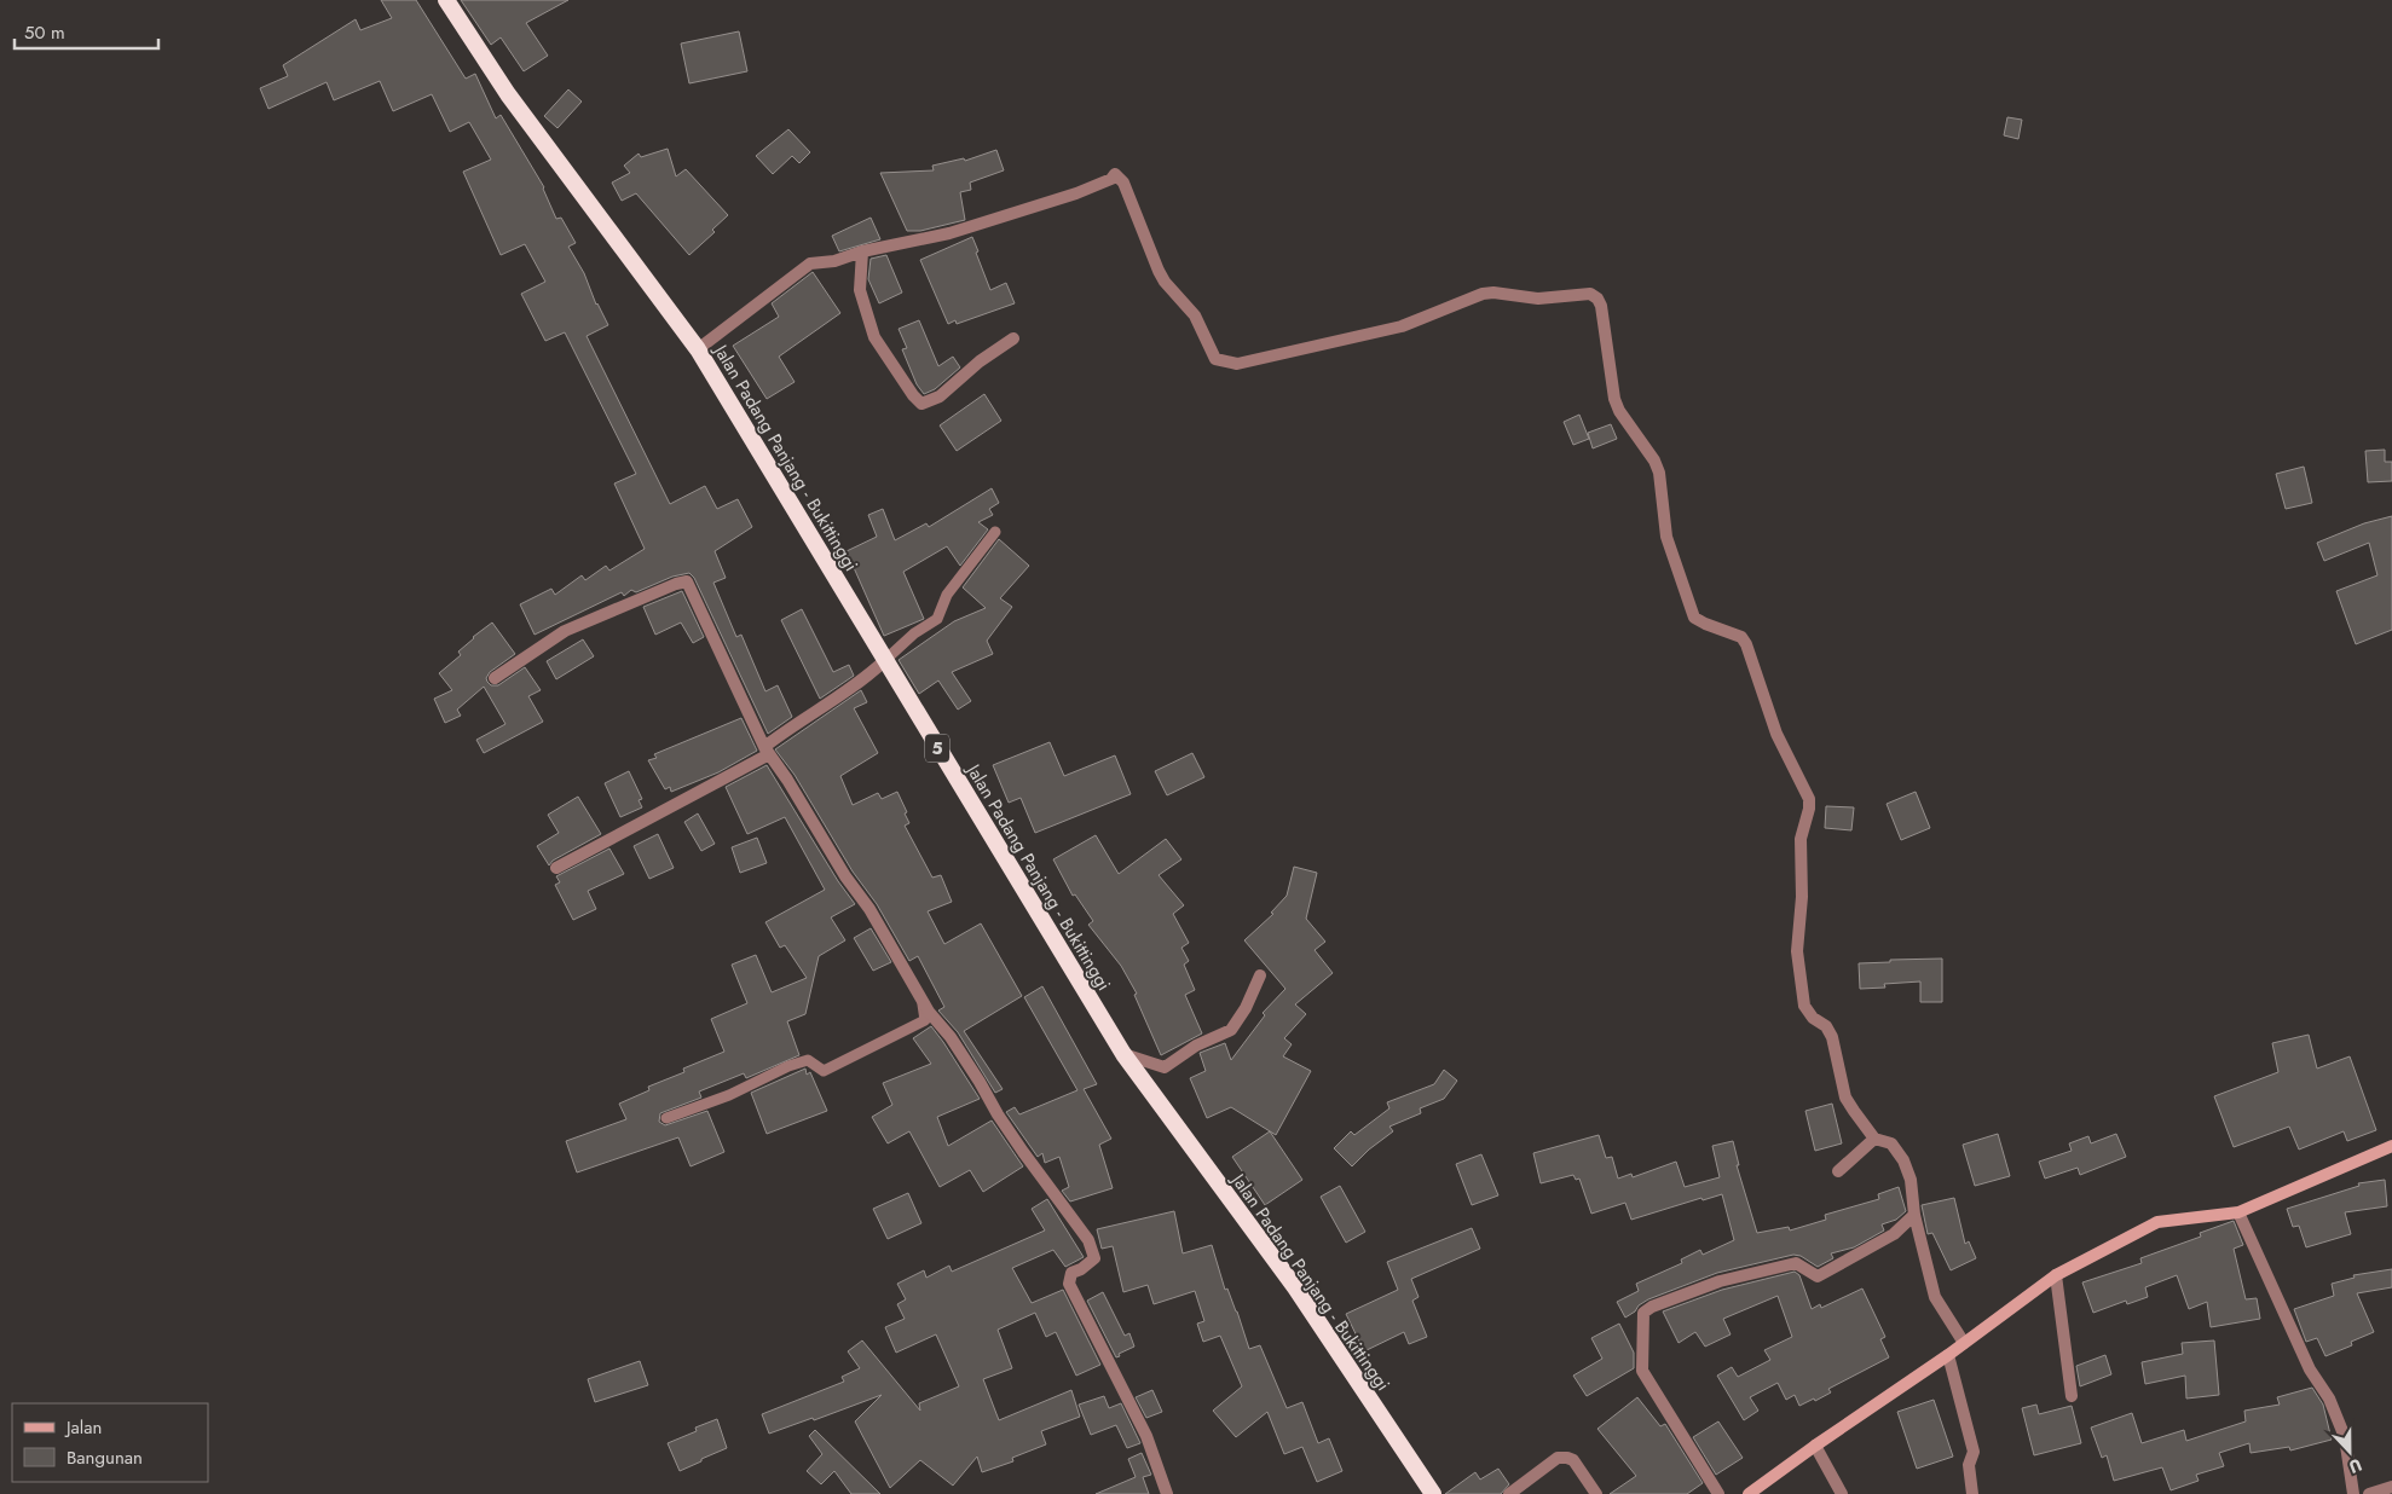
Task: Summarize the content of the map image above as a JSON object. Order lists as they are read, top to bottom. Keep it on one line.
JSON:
{"streets":{"highway":["Jalan Padang Panjang - Bukittinggi","5"]},"legend":["Jalan","Bangunan"],"scale_bar":"50 m","north":"bottom"}
